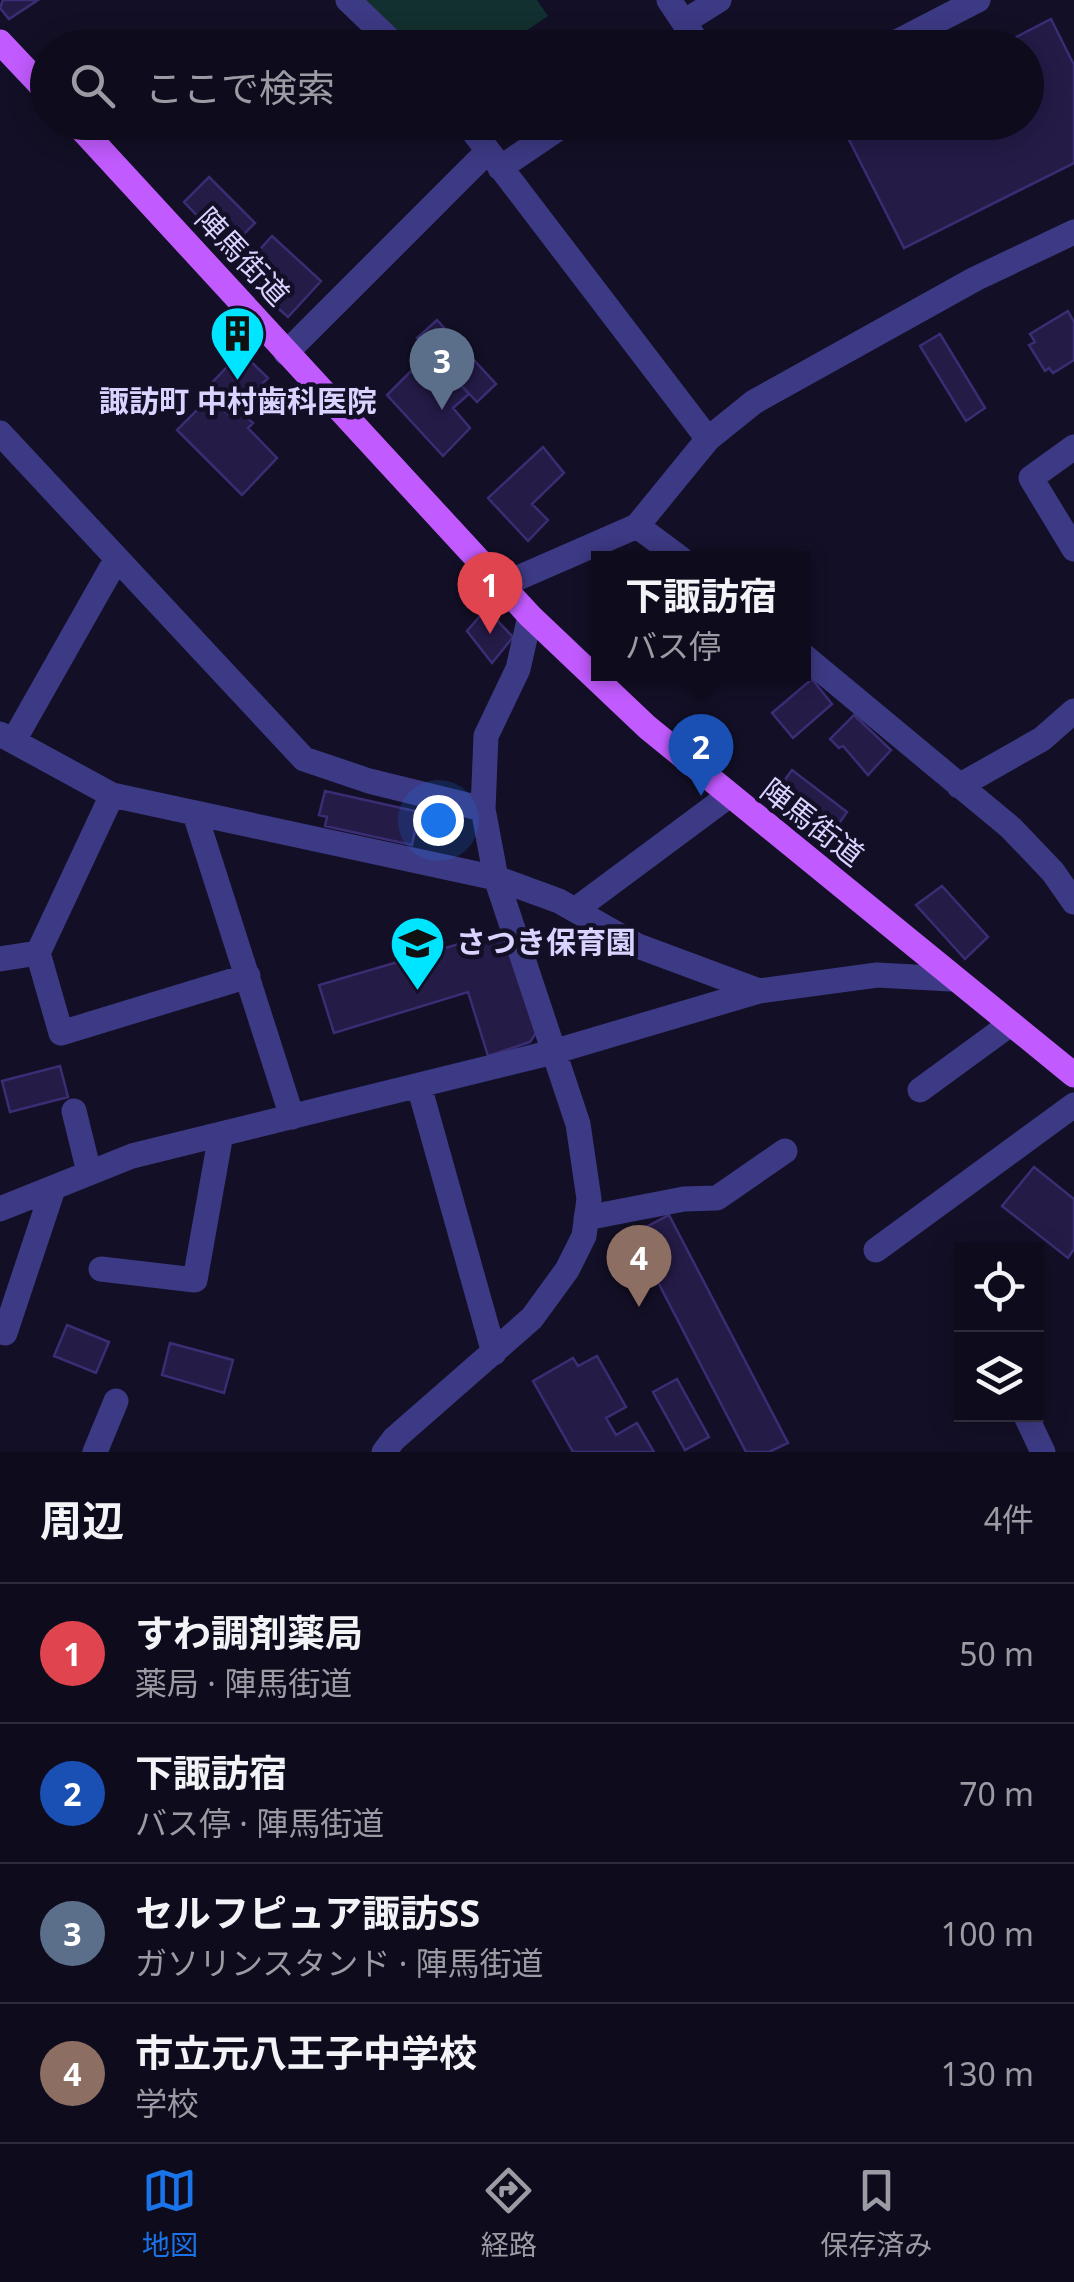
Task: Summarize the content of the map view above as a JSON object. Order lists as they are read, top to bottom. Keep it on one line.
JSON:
{"streets":{"main road":["陣馬街道"]},"places":{"building":["諏訪町 中村歯科医院"],"school or university":["さつき保育園"]},"page":{"search":"ここで検索","pins":["3","1","2","4"],"popup":["下諏訪宿","バス停"],"heading":["周辺","4件"],"list":[{"mark":"1","name":"すわ調剤薬局","note":"薬局 · 陣馬街道","value":"50 m"},{"mark":"2","name":"下諏訪宿","note":"バス停 · 陣馬街道","value":"70 m"},{"mark":"3","name":"セルフピュア諏訪SS","note":"ガソリンスタンド · 陣馬街道","value":"100 m"},{"mark":"4","name":"市立元八王子中学校","note":"学校","value":"130 m"}],"nav":["地図","経路","保存済み"]}}
